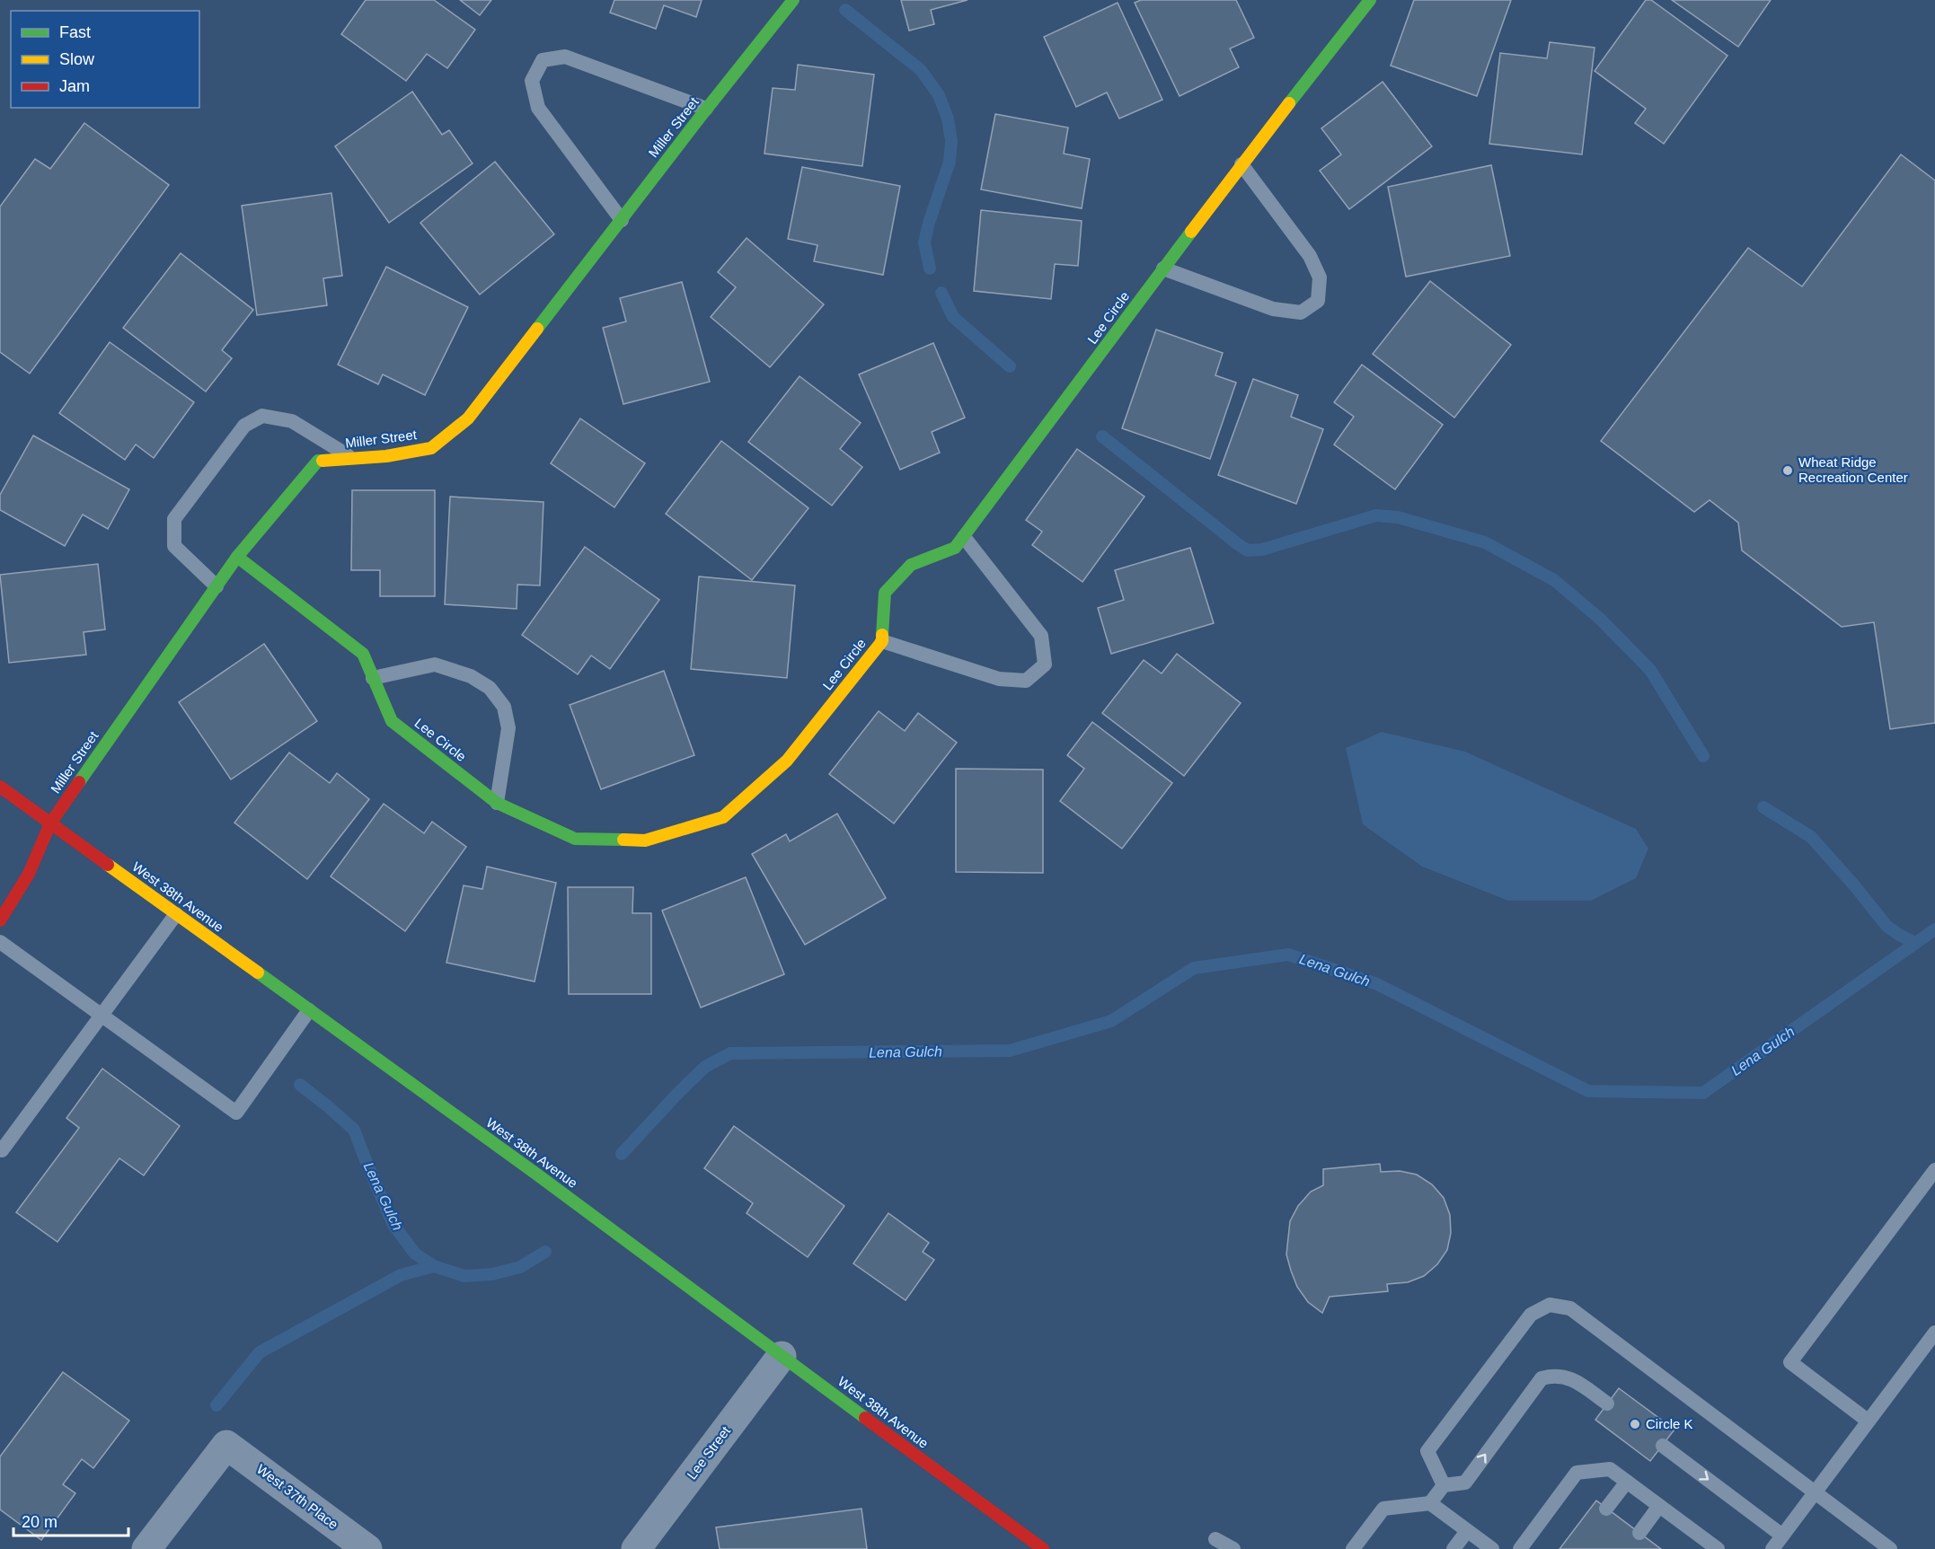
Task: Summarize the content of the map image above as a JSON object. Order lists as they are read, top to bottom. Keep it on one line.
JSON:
{"streets":{"street":["Miller Street","Lee Circle","West 38th Avenue","Lee Street","West 37th Place"]},"crossings":[["Miller Street","Lee Circle"],["Miller Street","West 38th Avenue"],["West 38th Avenue","Lee Street"]],"water":["Lena Gulch"],"places":["Wheat Ridge Recreation Center","Circle K"],"legend":["Fast","Slow","Jam"],"scale_bar":"20 m"}
